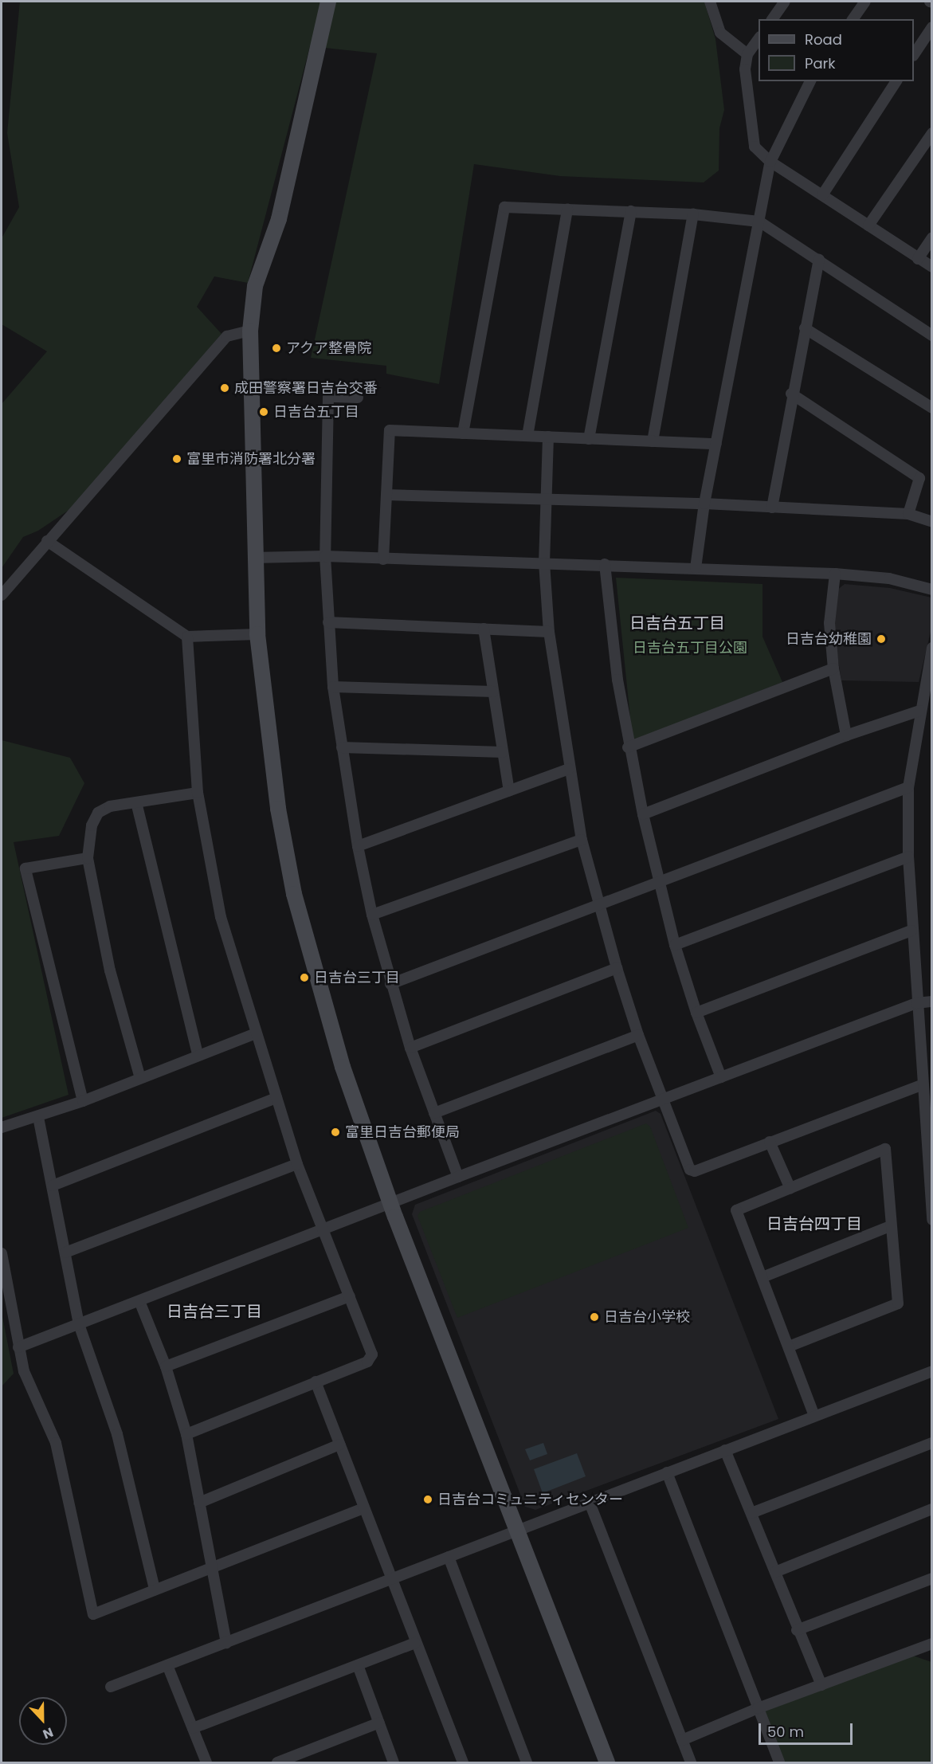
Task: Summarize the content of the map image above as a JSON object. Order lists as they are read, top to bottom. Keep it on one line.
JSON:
{"districts":["日吉台五丁目","日吉台四丁目","日吉台三丁目"],"parks":["日吉台五丁目公園"],"places":["アクア整骨院","成田警察署日吉台交番","日吉台五丁目","富里市消防署北分署","日吉台幼稚園","日吉台三丁目","富里日吉台郵便局","日吉台小学校","日吉台コミュニティセンター"],"legend":["Road","Park"],"scale_bar":"50 m","north":"bottom"}
